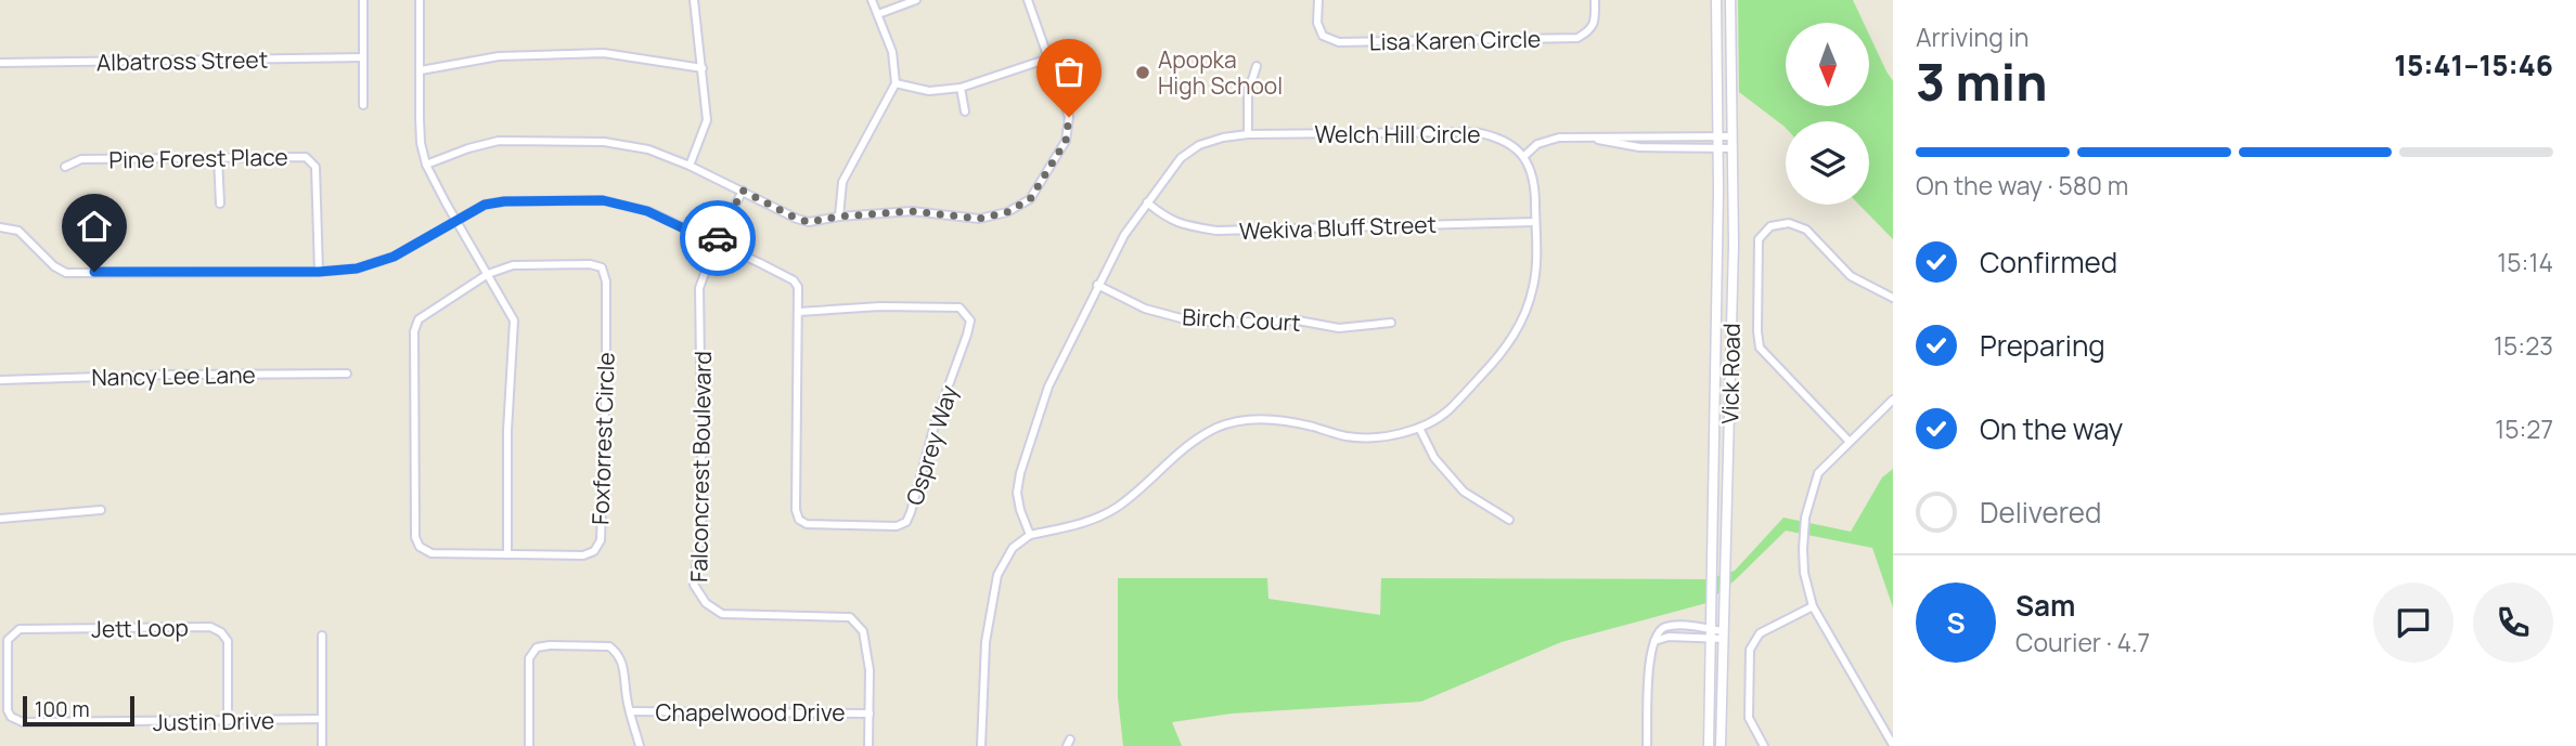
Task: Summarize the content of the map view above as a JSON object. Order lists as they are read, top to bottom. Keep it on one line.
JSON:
{"streets":{"street":["Lisa Karen Circle","Albatross Street","Welch Hill Circle","Pine Forest Place","Wekiva Bluff Street","Birch Court","Vick Road","Nancy Lee Lane","Foxforrest Circle","Osprey Way","Falconcrest Boulevard","Jett Loop","Chapelwood Drive","Justin Drive"]},"crossings":[["Welch Hill Circle","Wekiva Bluff Street"],["Welch Hill Circle","Birch Court"],["Osprey Way","Falconcrest Boulevard"],["Falconcrest Boulevard","Chapelwood Drive"],["Jett Loop","Justin Drive"]],"places":["Apopka High School"],"scale_bar":"100 m","north":"bottom","page":{"heading":["3 min","Arriving in","15:41–15:46"],"panel":["Sam","Courier · 4.7"],"bar":"On the way · 580 m","list":[["Confirmed","15:14"],["Preparing","15:23"],["On the way","15:27"],"Delivered"],"round":"S","scale":"100 m"}}
